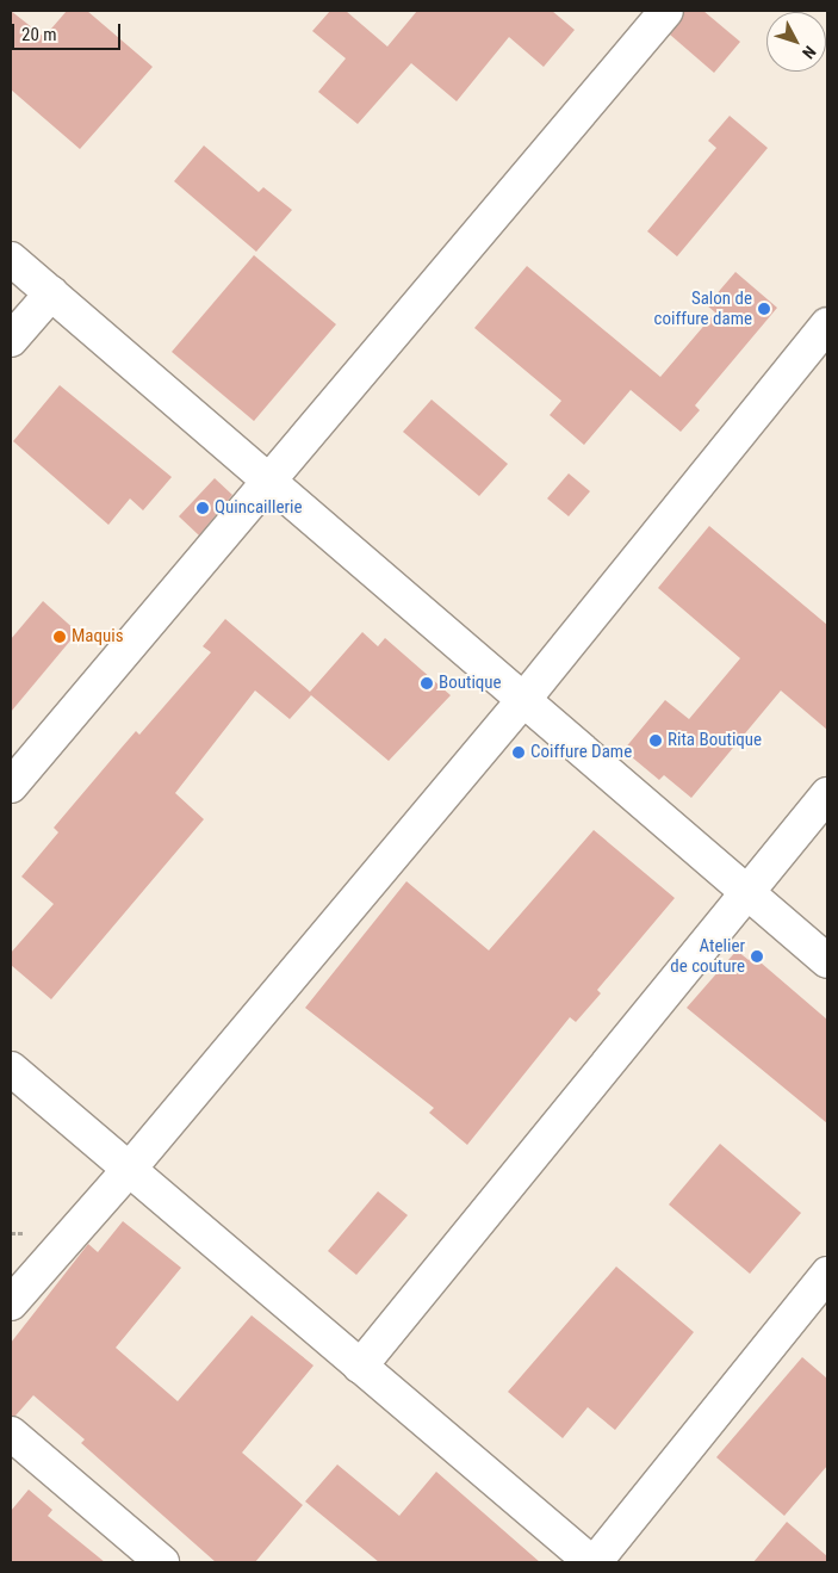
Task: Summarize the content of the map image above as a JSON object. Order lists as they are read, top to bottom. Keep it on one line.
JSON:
{"places":["Salon de coiffure dame","Quincaillerie","Maquis","Boutique","Rita Boutique","Coiffure Dame","Atelier de couture"],"scale_bar":"20 m","north":"bottom right"}
